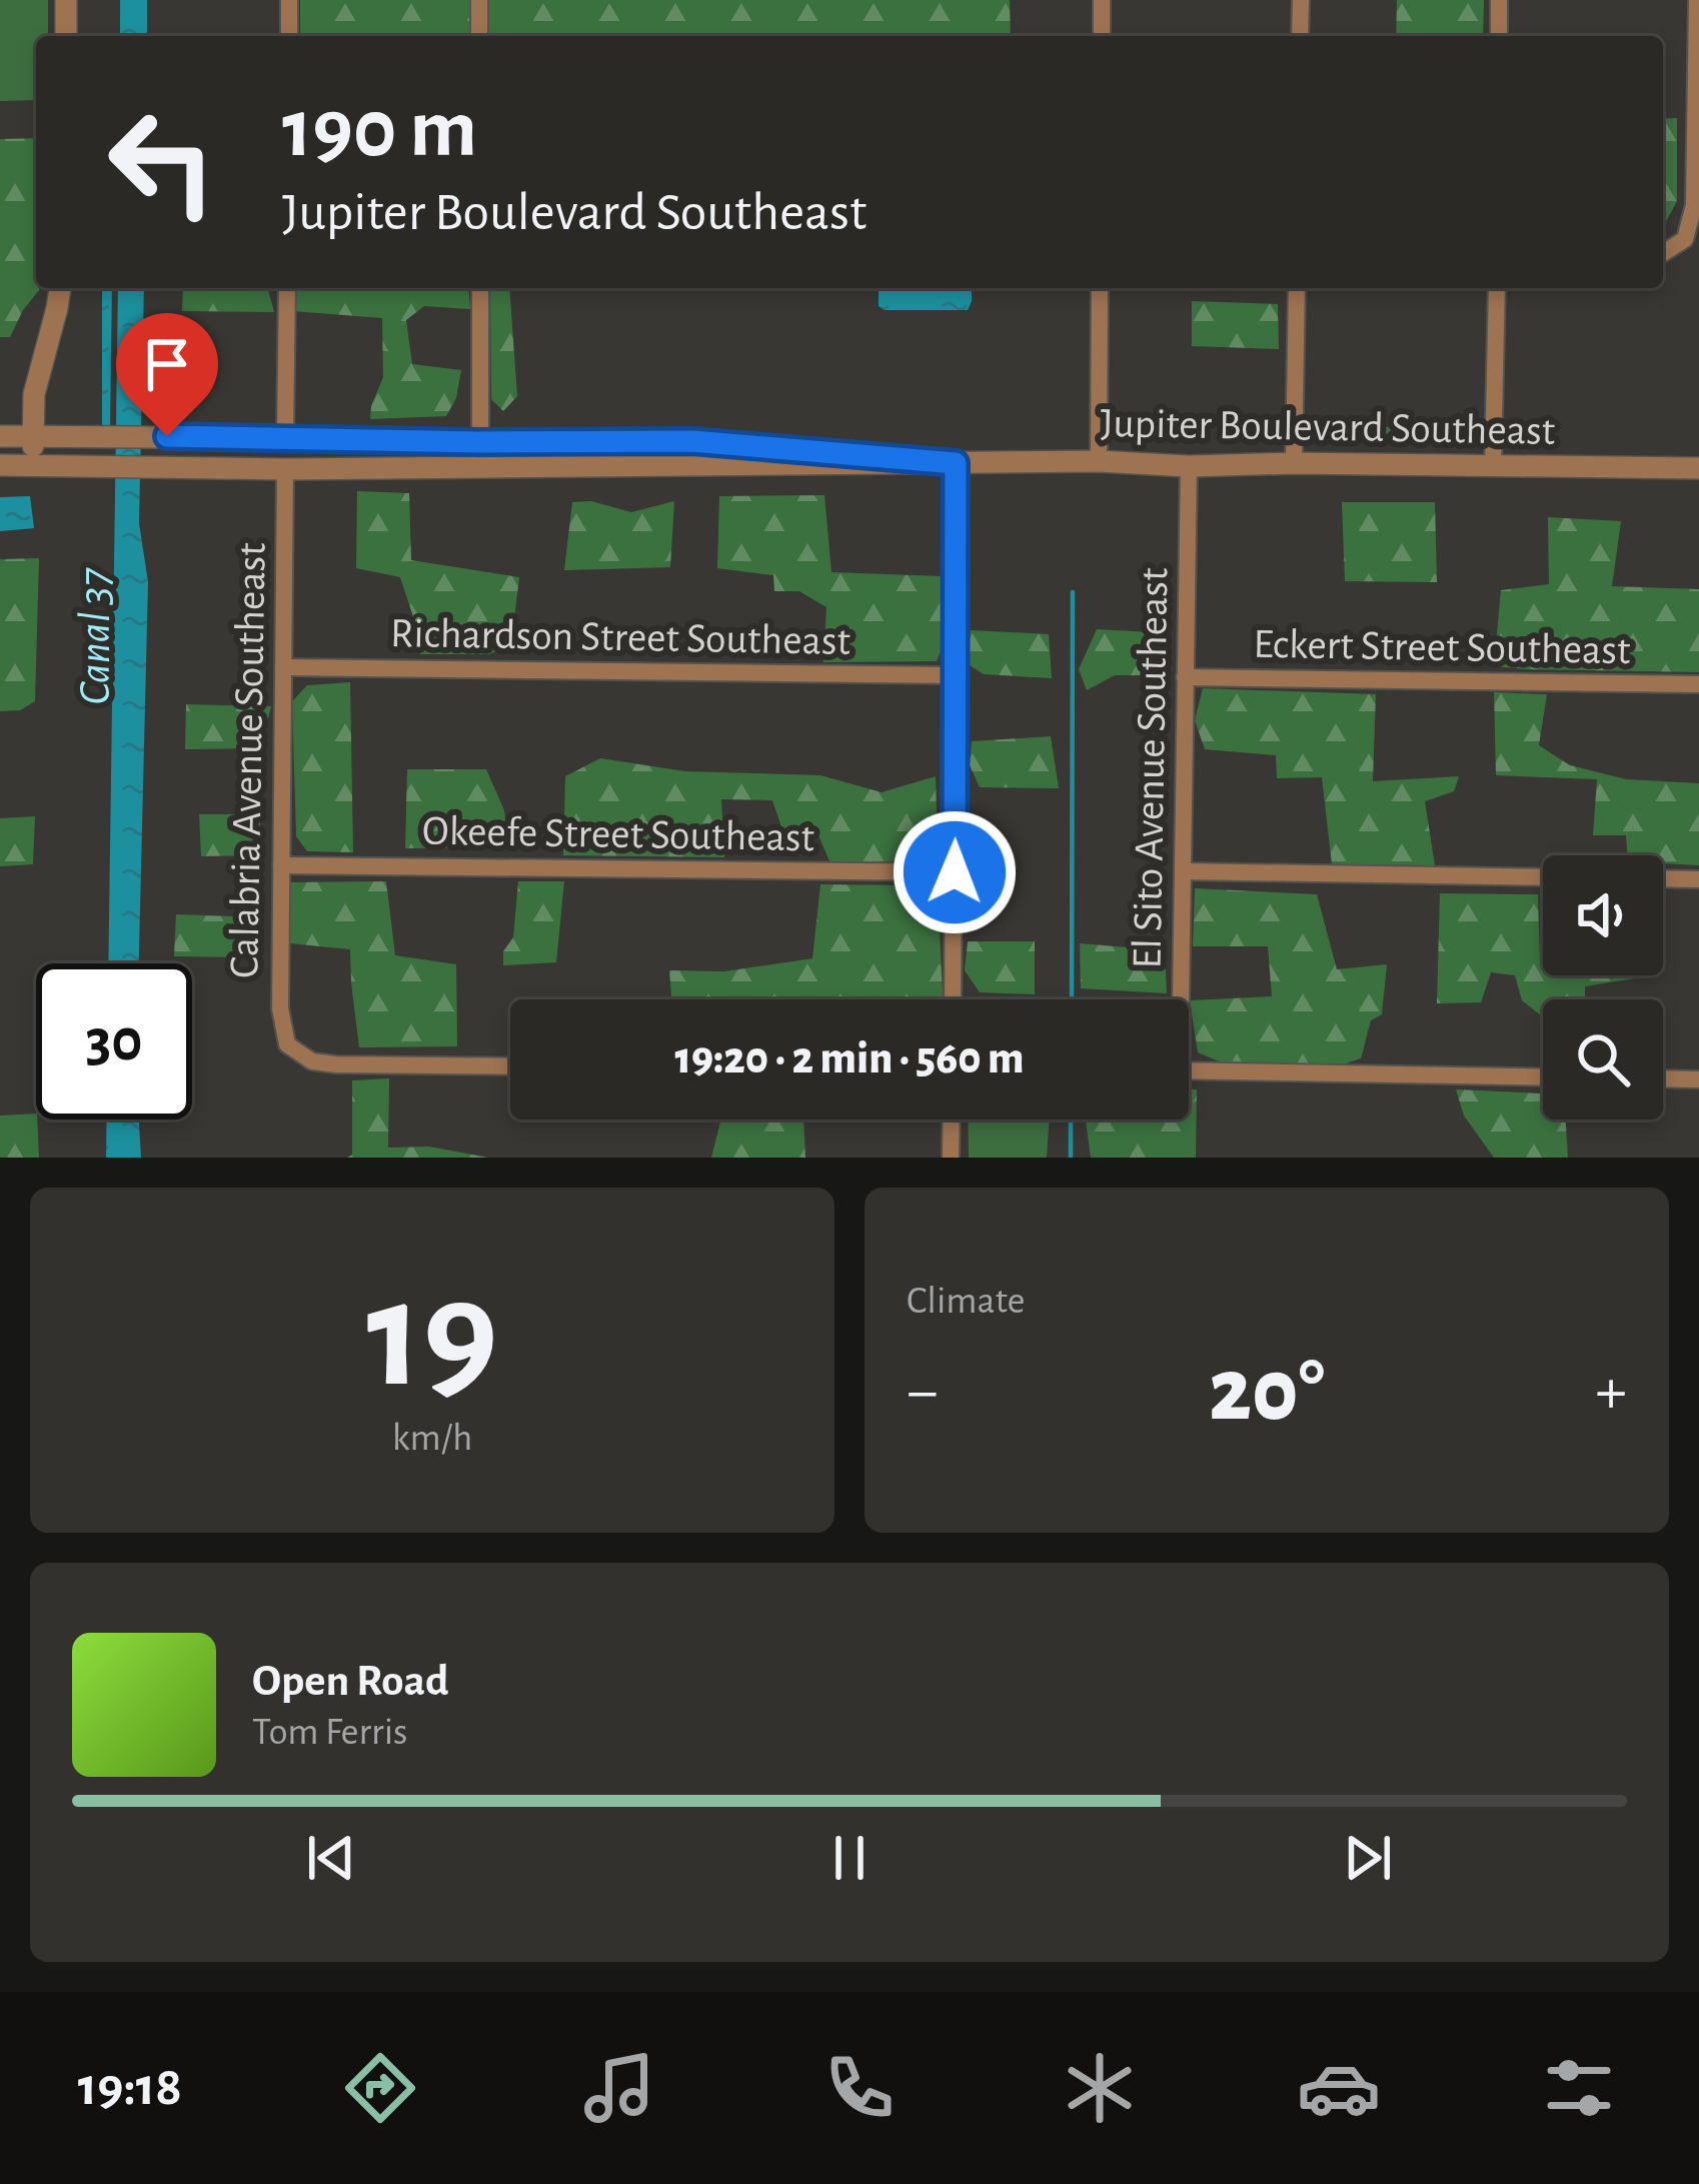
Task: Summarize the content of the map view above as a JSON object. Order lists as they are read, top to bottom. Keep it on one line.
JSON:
{"streets":{"street":["Jupiter Boulevard Southeast","Richardson Street Southeast","Eckert Street Southeast","Calabria Avenue Southeast","El Sito Avenue Southeast","Okeefe Street Southeast"]},"crossings":[["Jupiter Boulevard Southeast","Calabria Avenue Southeast"],["Jupiter Boulevard Southeast","El Sito Avenue Southeast"],["Richardson Street Southeast","Calabria Avenue Southeast"],["Eckert Street Southeast","El Sito Avenue Southeast"],["Calabria Avenue Southeast","Okeefe Street Southeast"]],"water":["Canal 37"],"page":{"turn":["190 m","Jupiter Boulevard Southeast"],"limit":"30","trip":"19:20 · 2 min · 560 m","tile":[["19","km/h"],"Climate"],"heat":["−","20°","+"],"song":["Open Road","Tom Ferris"],"tabs":"19:18"}}
